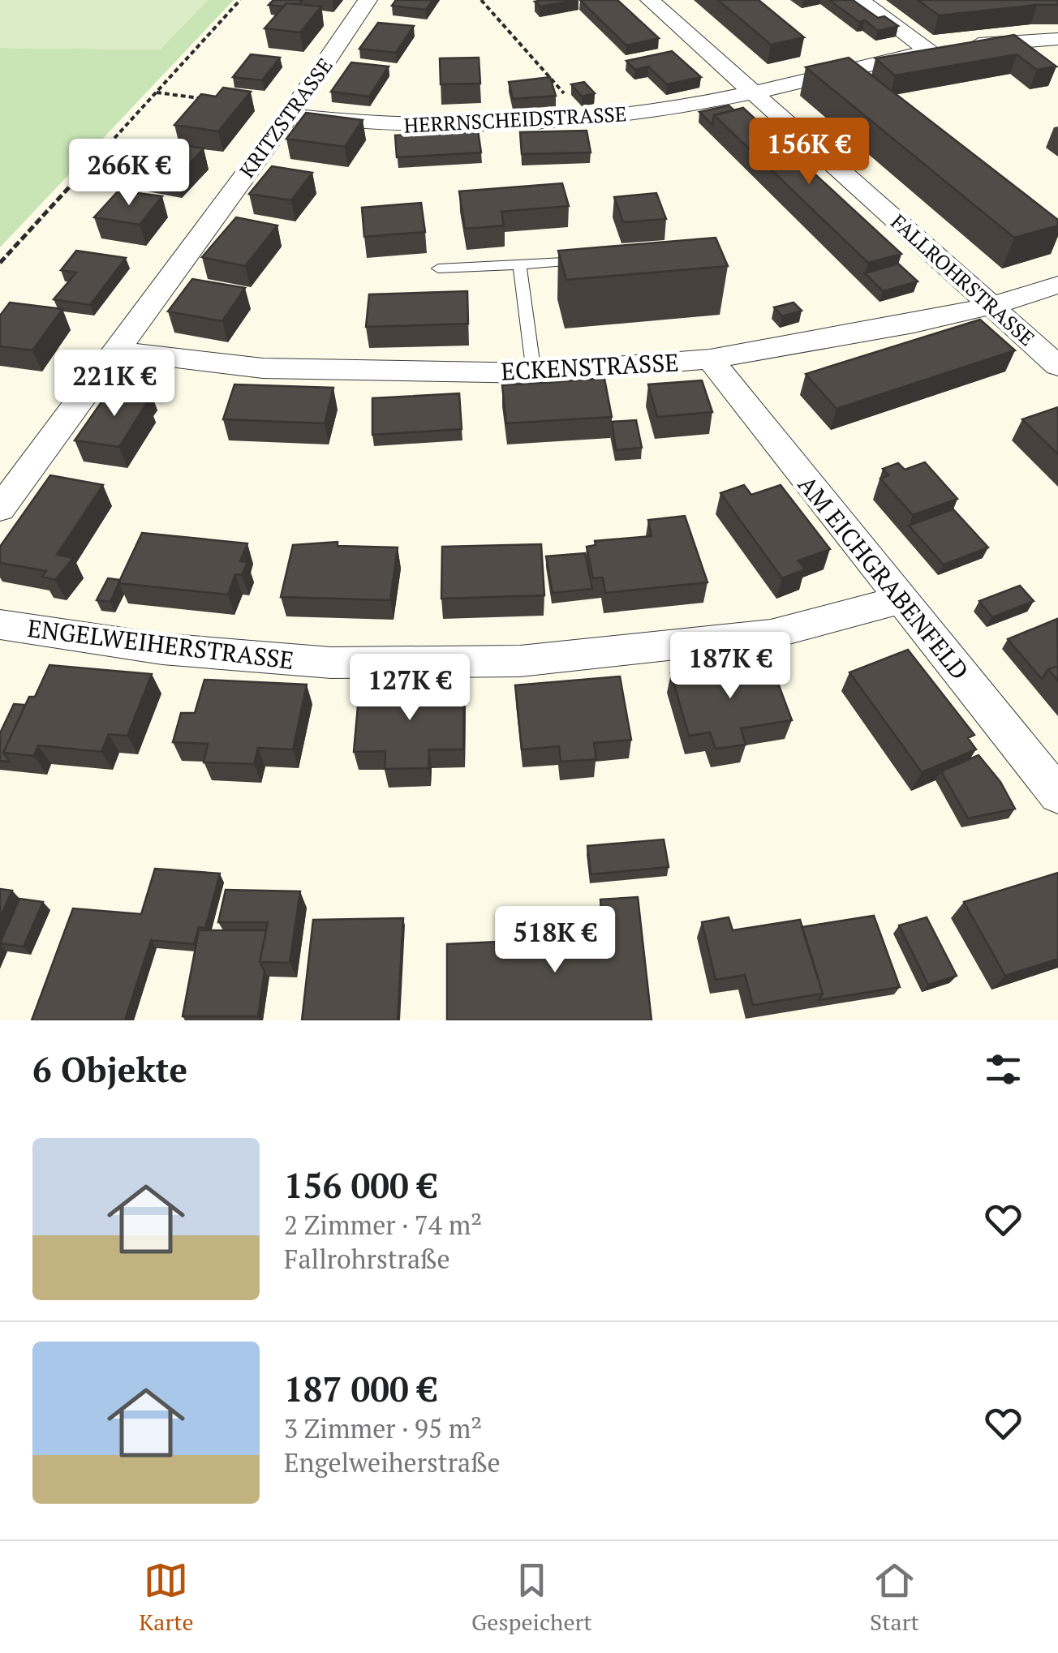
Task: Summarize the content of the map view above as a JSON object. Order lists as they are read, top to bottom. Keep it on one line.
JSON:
{"streets":{"street":["KRITZSTRASSE","HERRNSCHEIDSTRASSE","FALLROHRSTRASSE","ECKENSTRASSE","AM EICHGRABENFELD","ENGELWEIHERSTRASSE"]},"crossings":[["KRITZSTRASSE","HERRNSCHEIDSTRASSE"],["KRITZSTRASSE","ECKENSTRASSE"],["HERRNSCHEIDSTRASSE","FALLROHRSTRASSE"],["FALLROHRSTRASSE","ECKENSTRASSE"],["ECKENSTRASSE","AM EICHGRABENFELD"],["AM EICHGRABENFELD","ENGELWEIHERSTRASSE"]],"page":{"price":["156K €","266K €","221K €","187K €","127K €","518K €"],"heading":"6 Objekte","list":[{"name":"156 000 €","note":"2 Zimmer · 74 m² · Fallrohrstraße"},{"name":"187 000 €","note":"3 Zimmer · 95 m² · Engelweiherstraße"}],"tabs":["Karte","Gespeichert","Start"]}}
